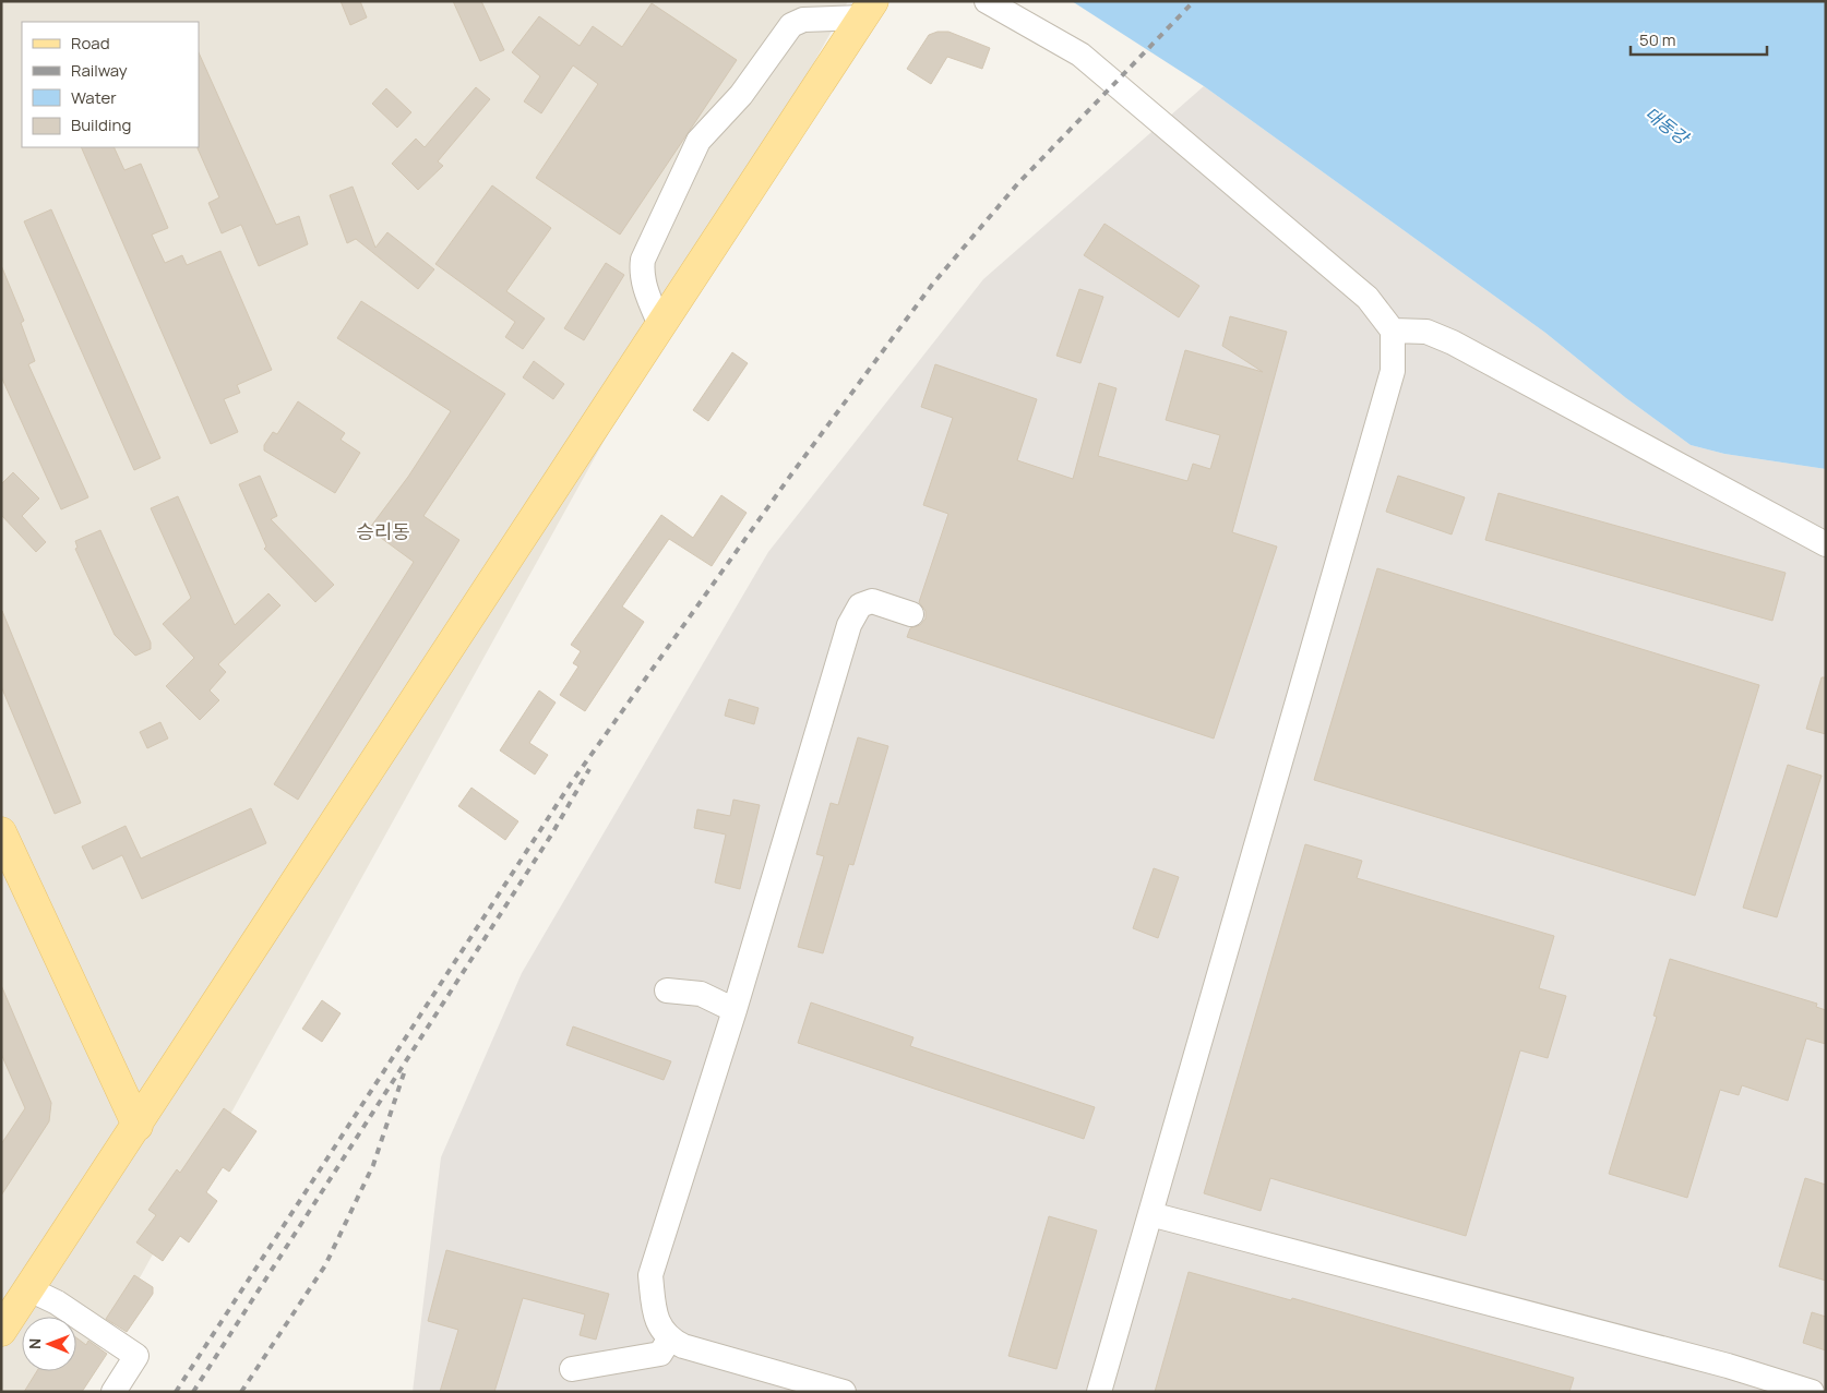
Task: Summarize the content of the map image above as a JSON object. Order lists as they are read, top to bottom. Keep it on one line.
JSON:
{"districts":["승리동"],"water":["대동강"],"legend":["Road","Railway","Water","Building"],"scale_bar":"50 m","north":"left"}
